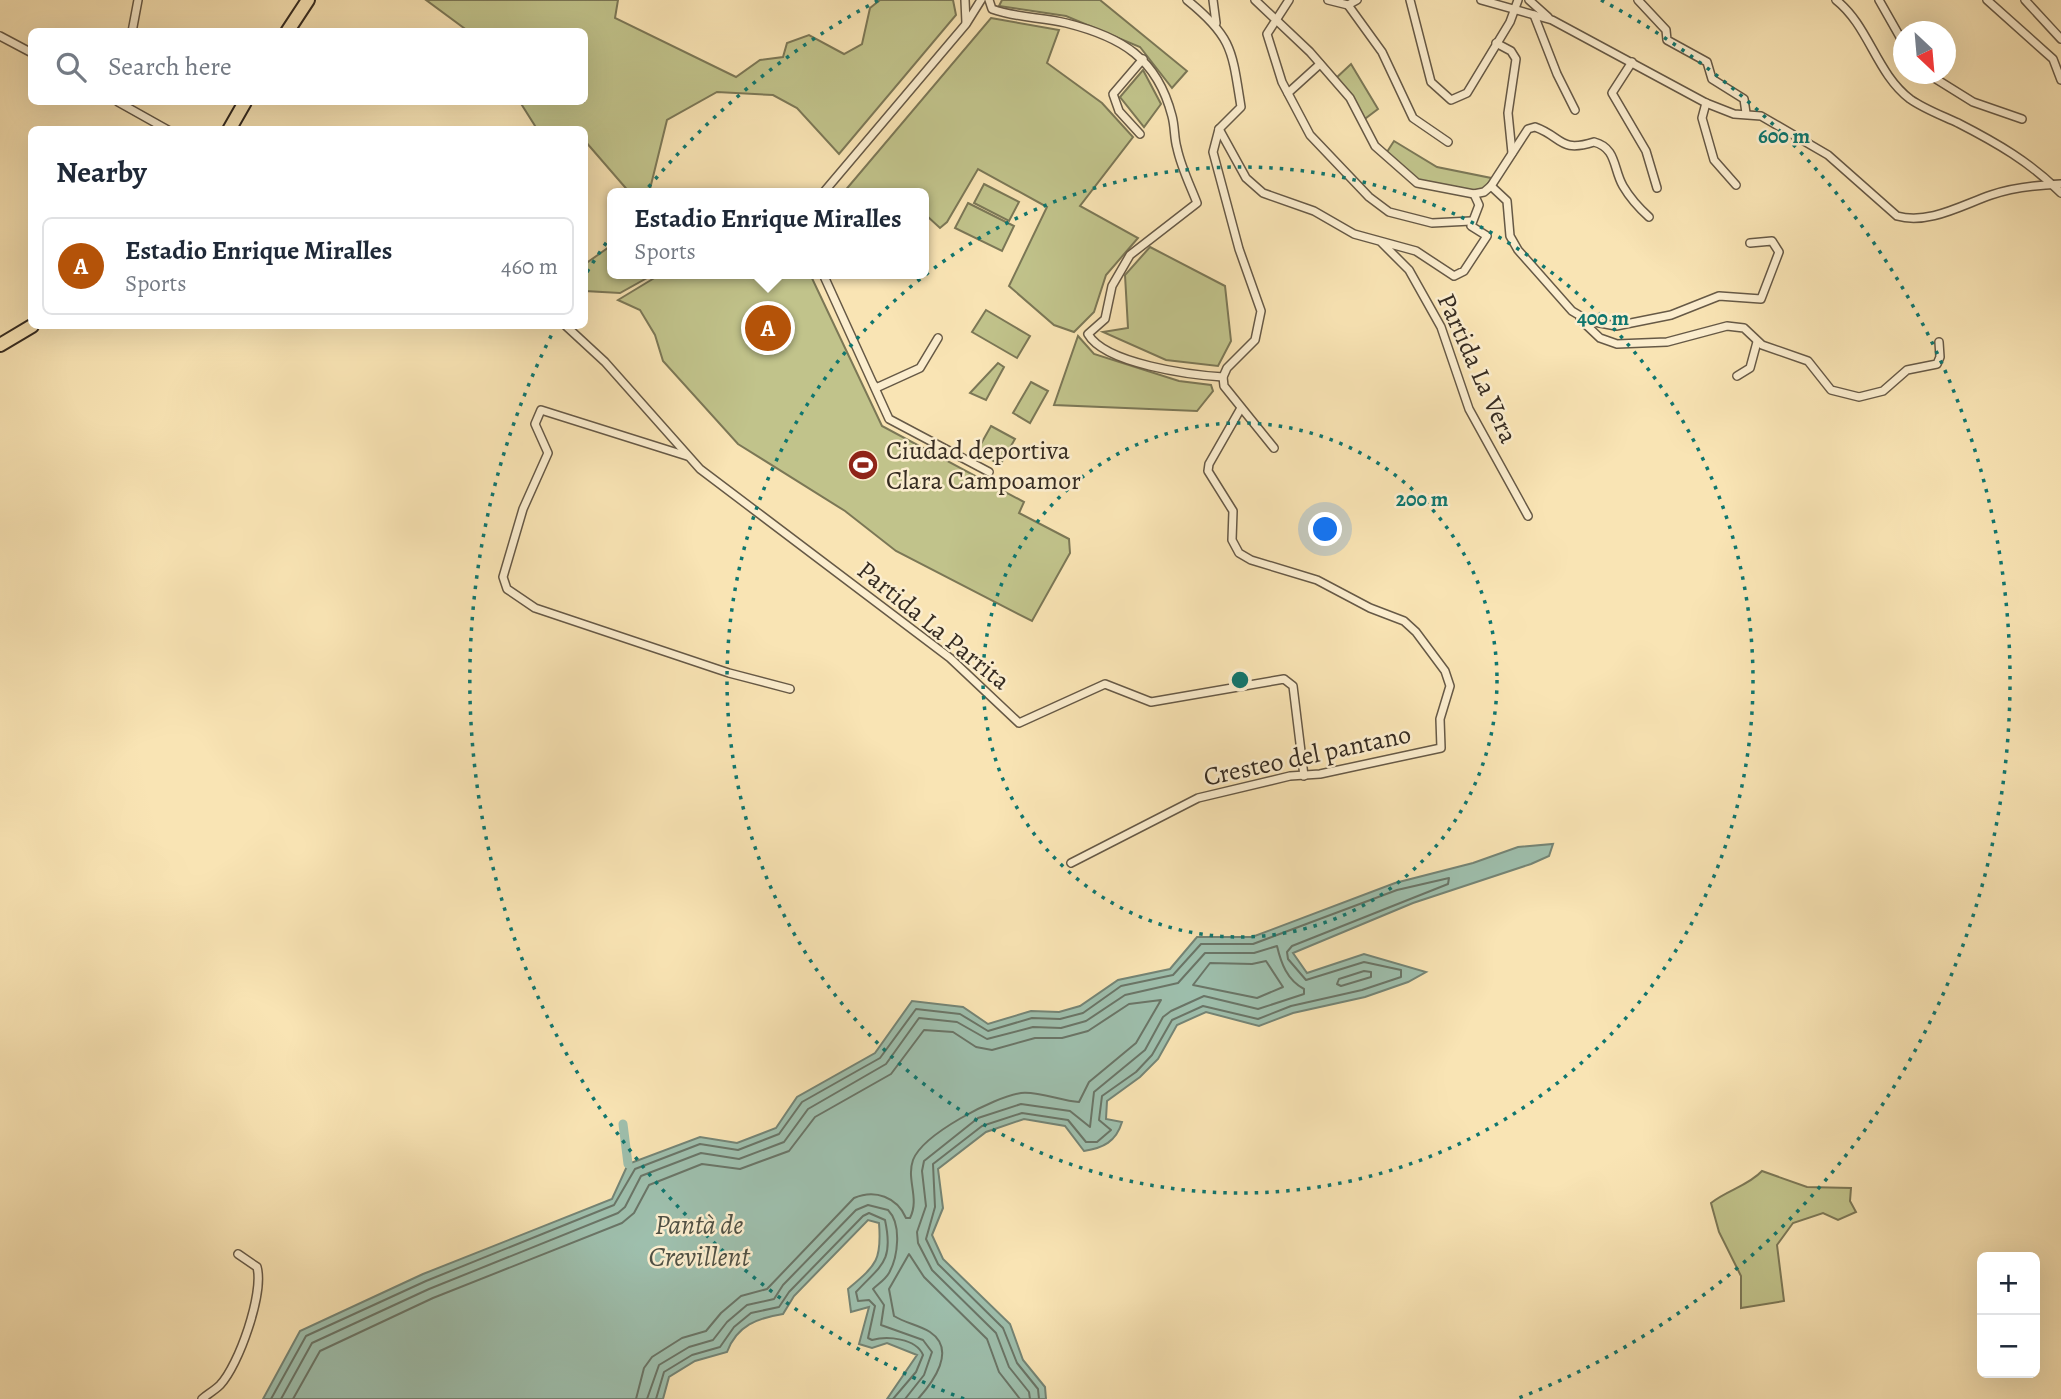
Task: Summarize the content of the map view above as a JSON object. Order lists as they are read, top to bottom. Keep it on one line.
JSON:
{"streets":{"street":["Partida La Vera","Partida La Parrita","Cresteo del pantano"]},"crossings":[["Partida La Parrita","Cresteo del pantano"]],"water":["Pantà de Crevillent"],"places":{"sports":["Ciudad deportiva Clara Campoamor"]},"north":"bottom right","page":{"search":"Search here","heading":"Nearby","popup":["Estadio Enrique Miralles","Sports"],"list":[{"mark":"A","name":"Estadio Enrique Miralles","note":"Sports","value":"460 m"}],"pins":"A","map_buttons":["+","−"]},"rings":["600 m","400 m","200 m"]}
